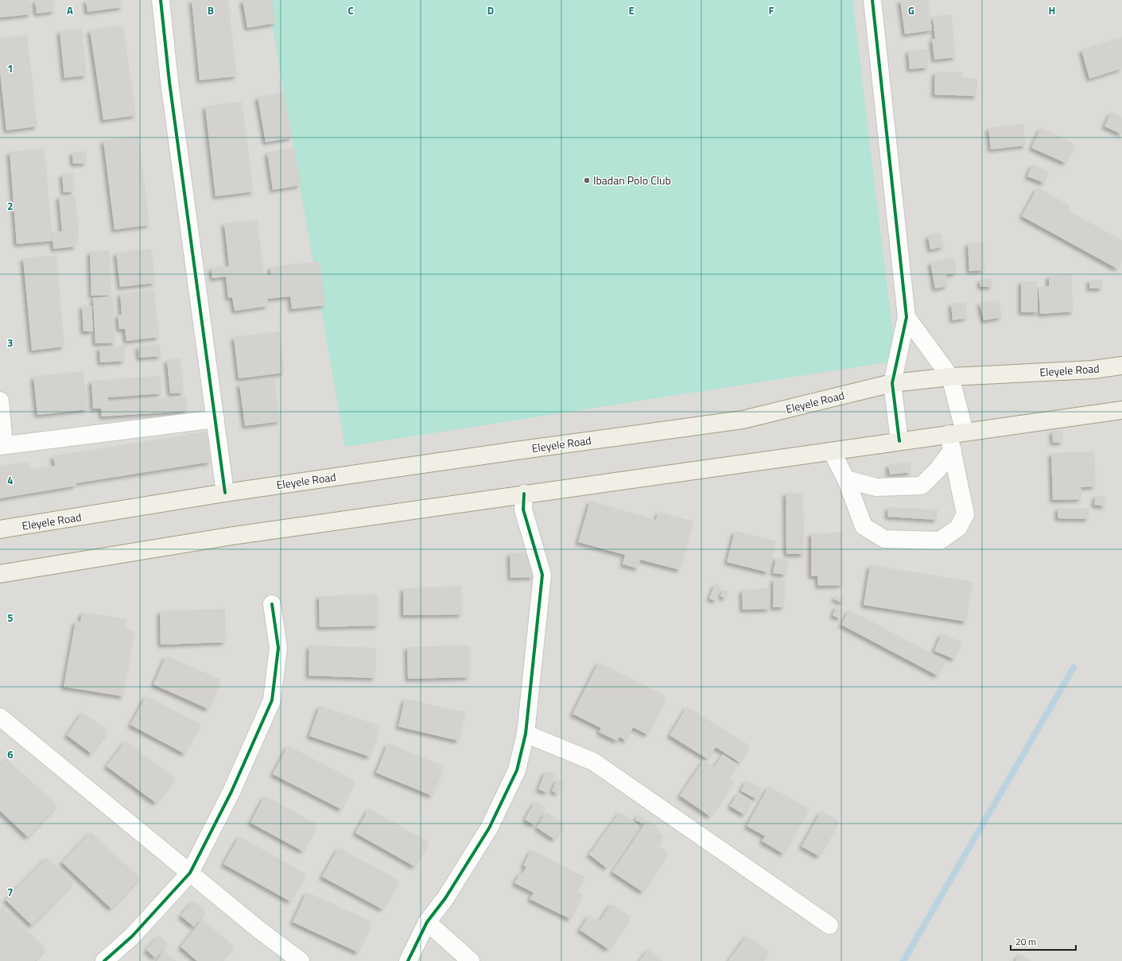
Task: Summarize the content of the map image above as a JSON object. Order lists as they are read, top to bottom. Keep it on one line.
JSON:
{"streets":{"main road":["Eleyele Road"]},"places":["Ibadan Polo Club"],"scale_bar":"20 m","grid":{"columns":["A","B","C","D","E","F","G","H"],"rows":["1","2","3","4","5","6","7"]}}
